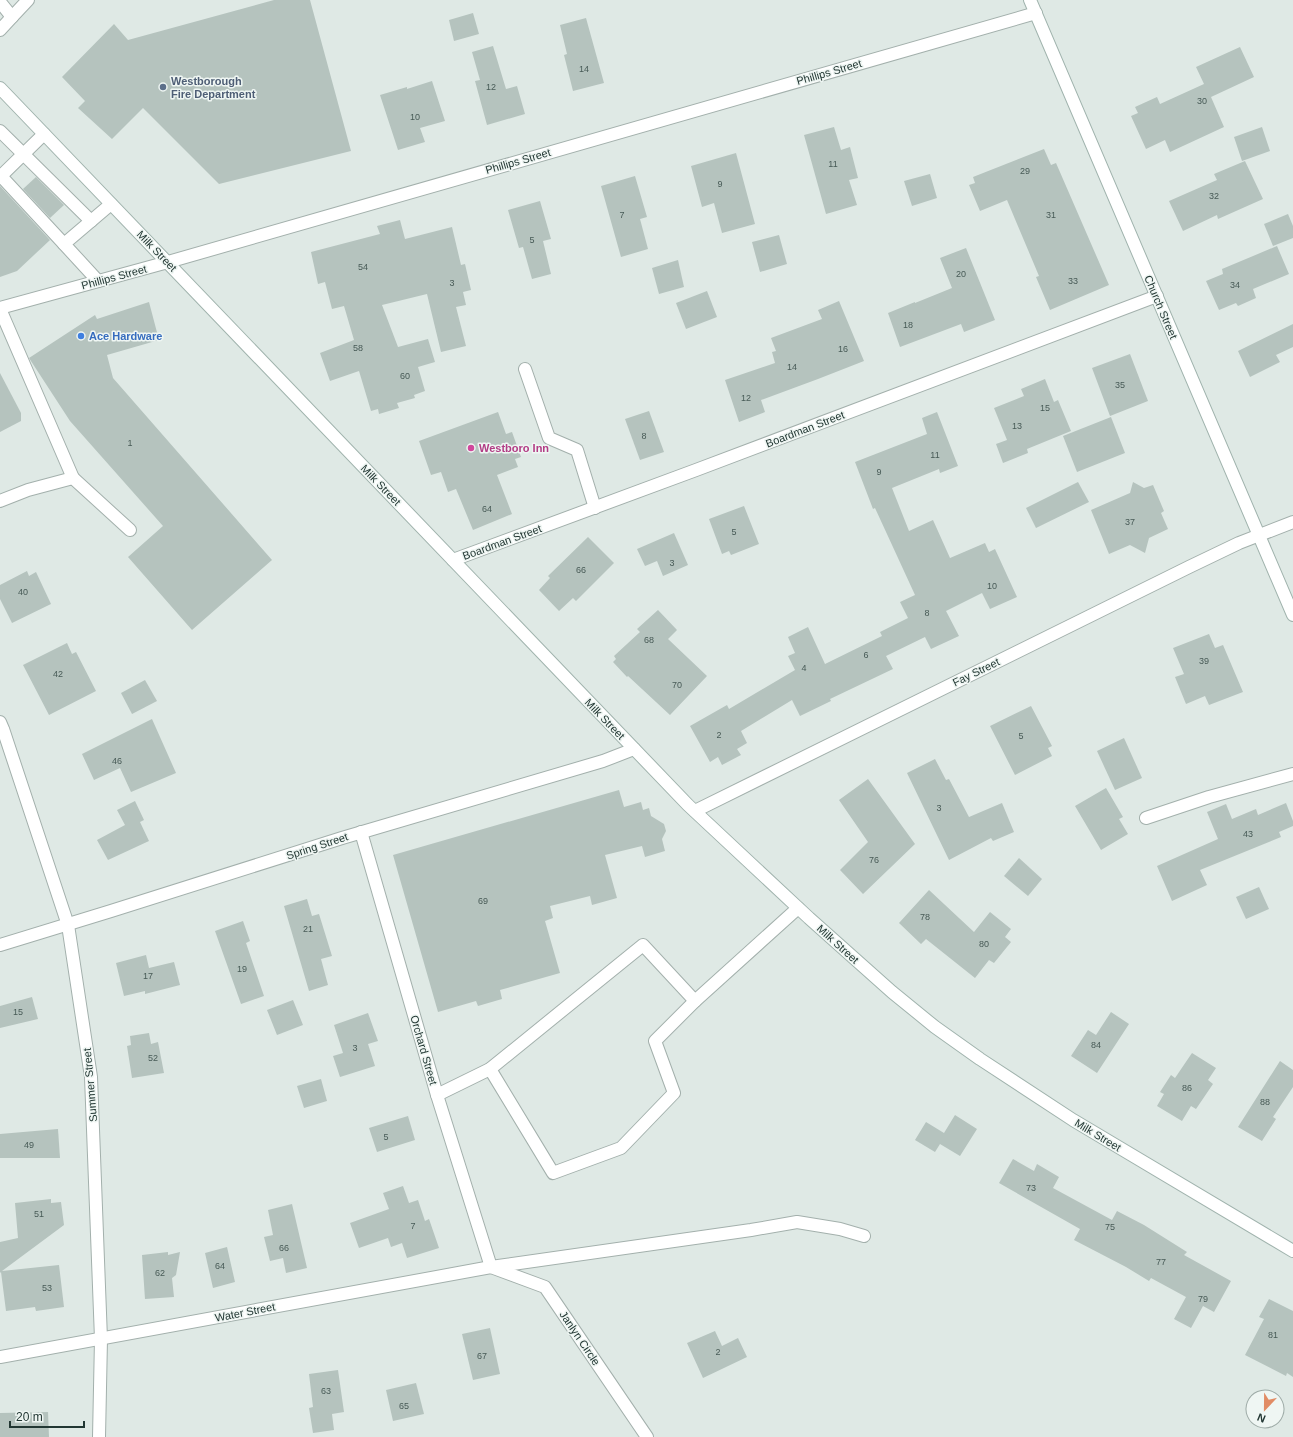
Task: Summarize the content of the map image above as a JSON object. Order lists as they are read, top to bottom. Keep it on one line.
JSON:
{"streets":{"street":["Phillips Street","Milk Street","Church Street","Boardman Street","Fay Street","Spring Street","Orchard Street","Summer Street","Water Street","Janlyn Circle"]},"crossings":[["Phillips Street","Milk Street"],["Phillips Street","Church Street"],["Milk Street","Boardman Street"],["Milk Street","Fay Street"],["Milk Street","Spring Street"],["Church Street","Boardman Street"],["Church Street","Fay Street"],["Spring Street","Orchard Street"],["Spring Street","Summer Street"],["Orchard Street","Water Street"],["Orchard Street","Janlyn Circle"],["Summer Street","Water Street"],["Water Street","Janlyn Circle"]],"places":["Westborough Fire Department","Ace Hardware","Westboro Inn"],"house_numbers":["14","12","30","10","11","29","9","32","7","31","5","54","20","33","3","34","18","58","16","14","60","35","12","15","13","8","1","11","9","64","37","5","3","66","10","40","8","68","6","39","4","42","70","2","5","46","3","43","76","69","78","21","80","19","17","15","84","3","52","86","88","5","49","73","51","7","75","66","77","64","62","53","79","81","2","67","63","65"],"scale_bar":"20 m","north":"bottom"}
